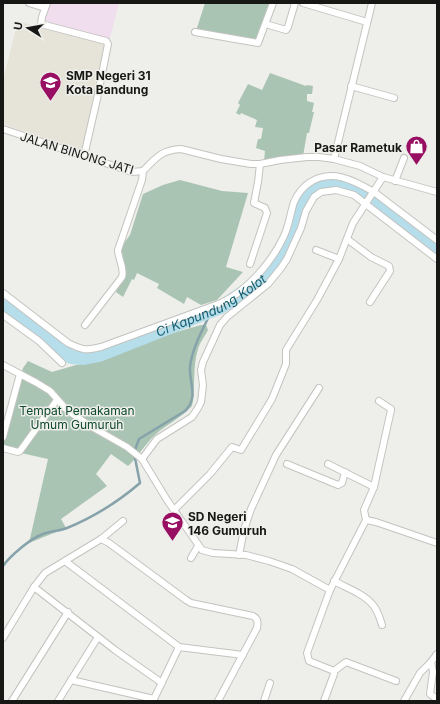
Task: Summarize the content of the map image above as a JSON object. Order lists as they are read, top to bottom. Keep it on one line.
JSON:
{"streets":{"street":["JALAN BINONG JATI"]},"water":["Ci Kapundung Kolot"],"parks":["Tempat Pemakaman Umum Gumuruh"],"places":{"school or university":["SMP Negeri 31 Kota Bandung","SD Negeri 146 Gumuruh"],"shop":["Pasar Rametuk"]},"north":"left"}
